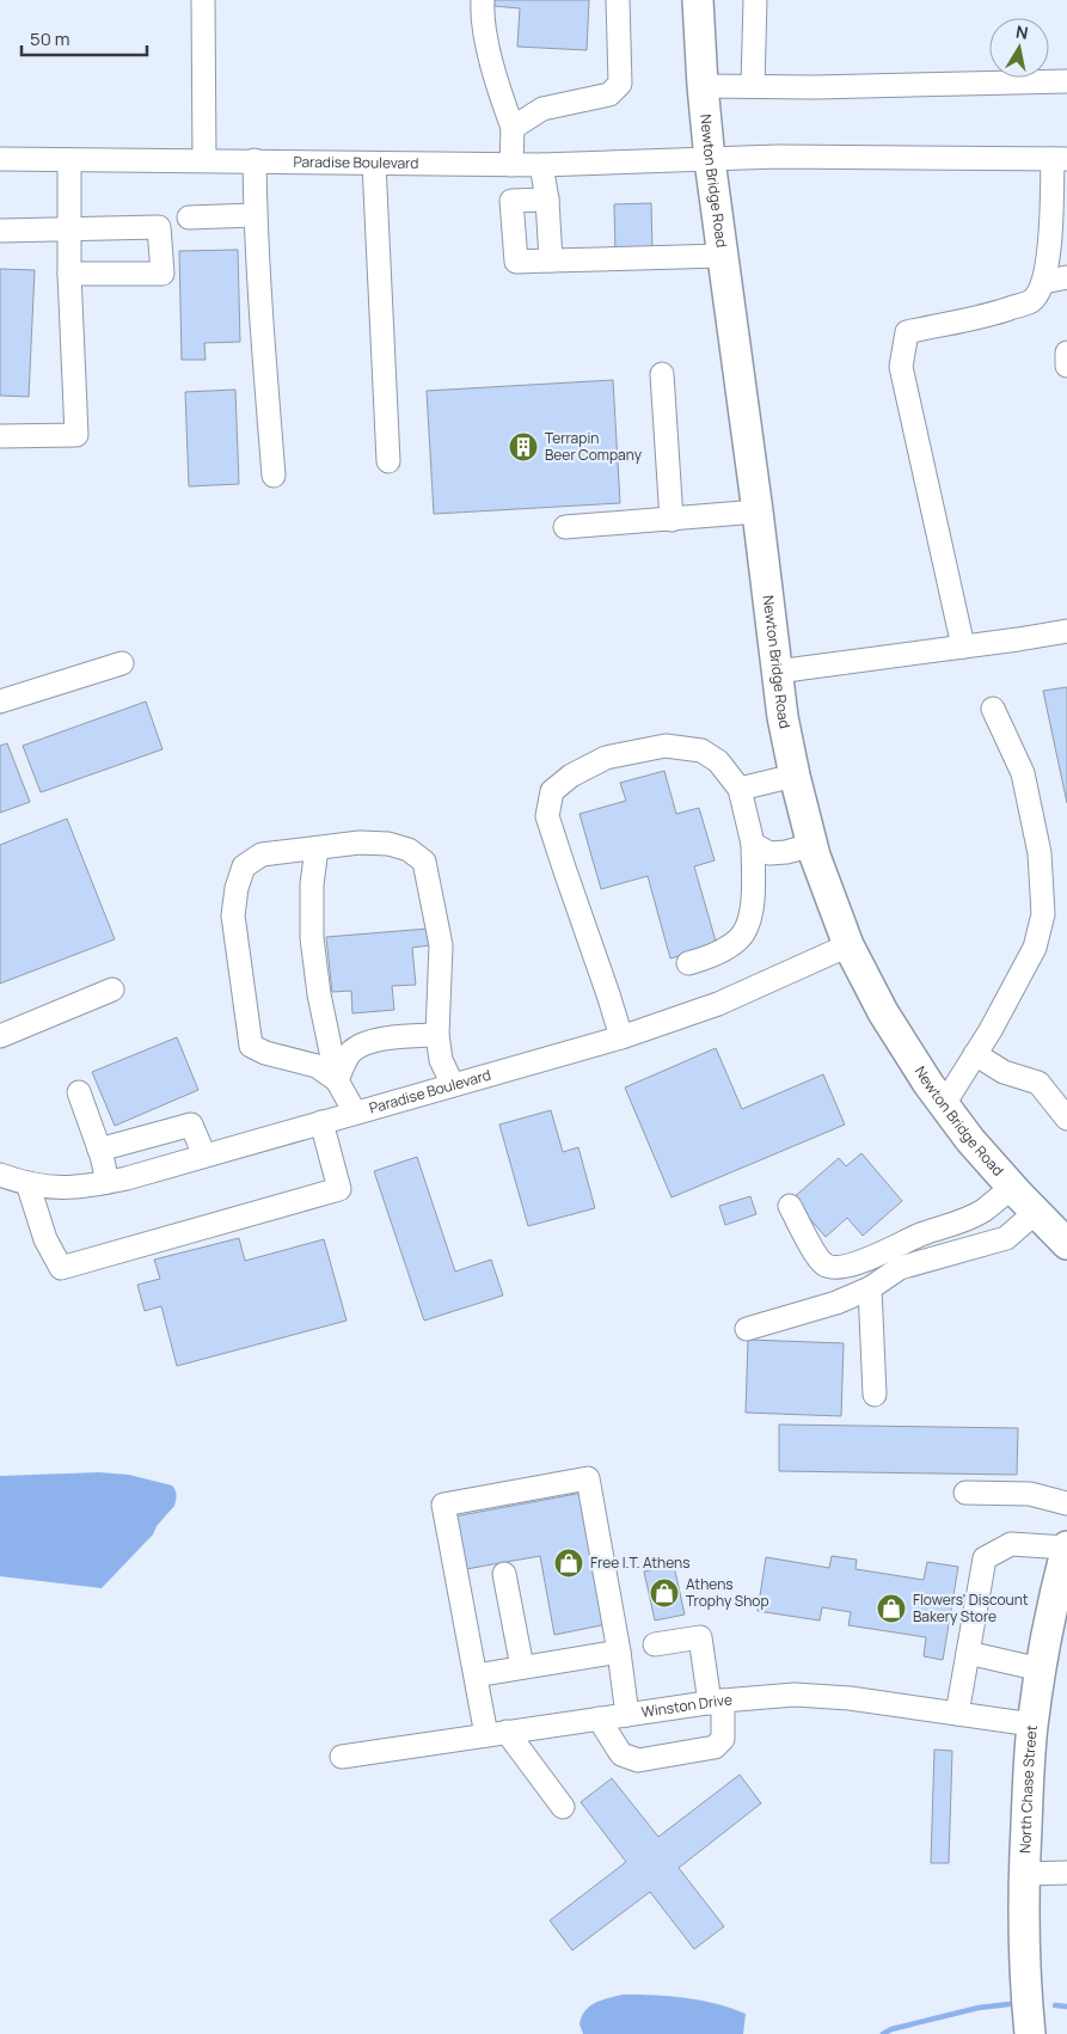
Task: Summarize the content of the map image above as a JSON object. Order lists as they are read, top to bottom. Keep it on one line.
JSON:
{"streets":{"main road":["Newton Bridge Road","North Chase Street"],"street":["Paradise Boulevard","Winston Drive"]},"crossings":[["Paradise Boulevard","Newton Bridge Road"],["Winston Drive","North Chase Street"]],"places":{"building":["Terrapin Beer Company"],"shop":["Free I.T. Athens","Athens Trophy Shop","Flowers' Discount Bakery Store"]},"scale_bar":"50 m","north":"top"}
